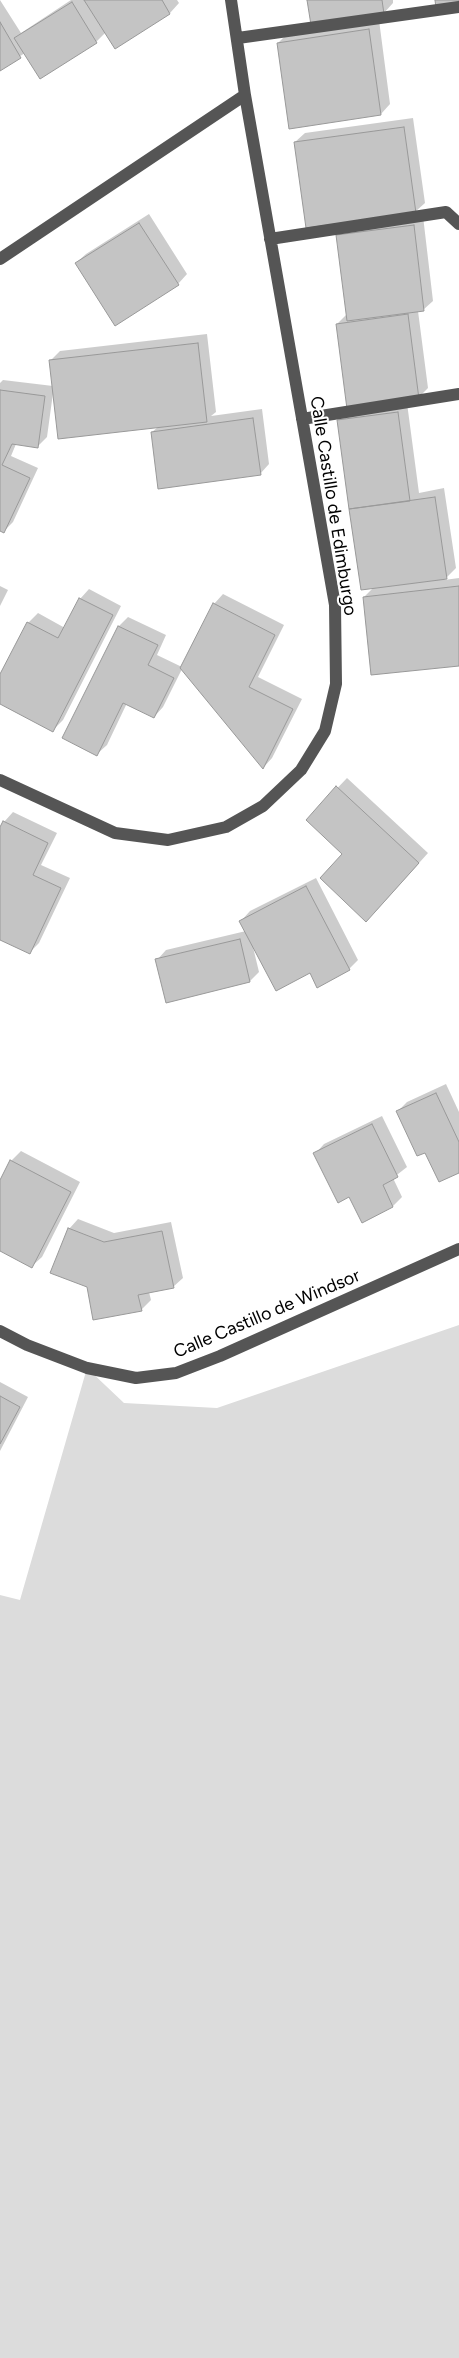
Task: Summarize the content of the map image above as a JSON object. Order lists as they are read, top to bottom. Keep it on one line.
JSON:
{"streets":{"street":["Calle Castillo de Edimburgo","Calle Castillo de Windsor"]}}
